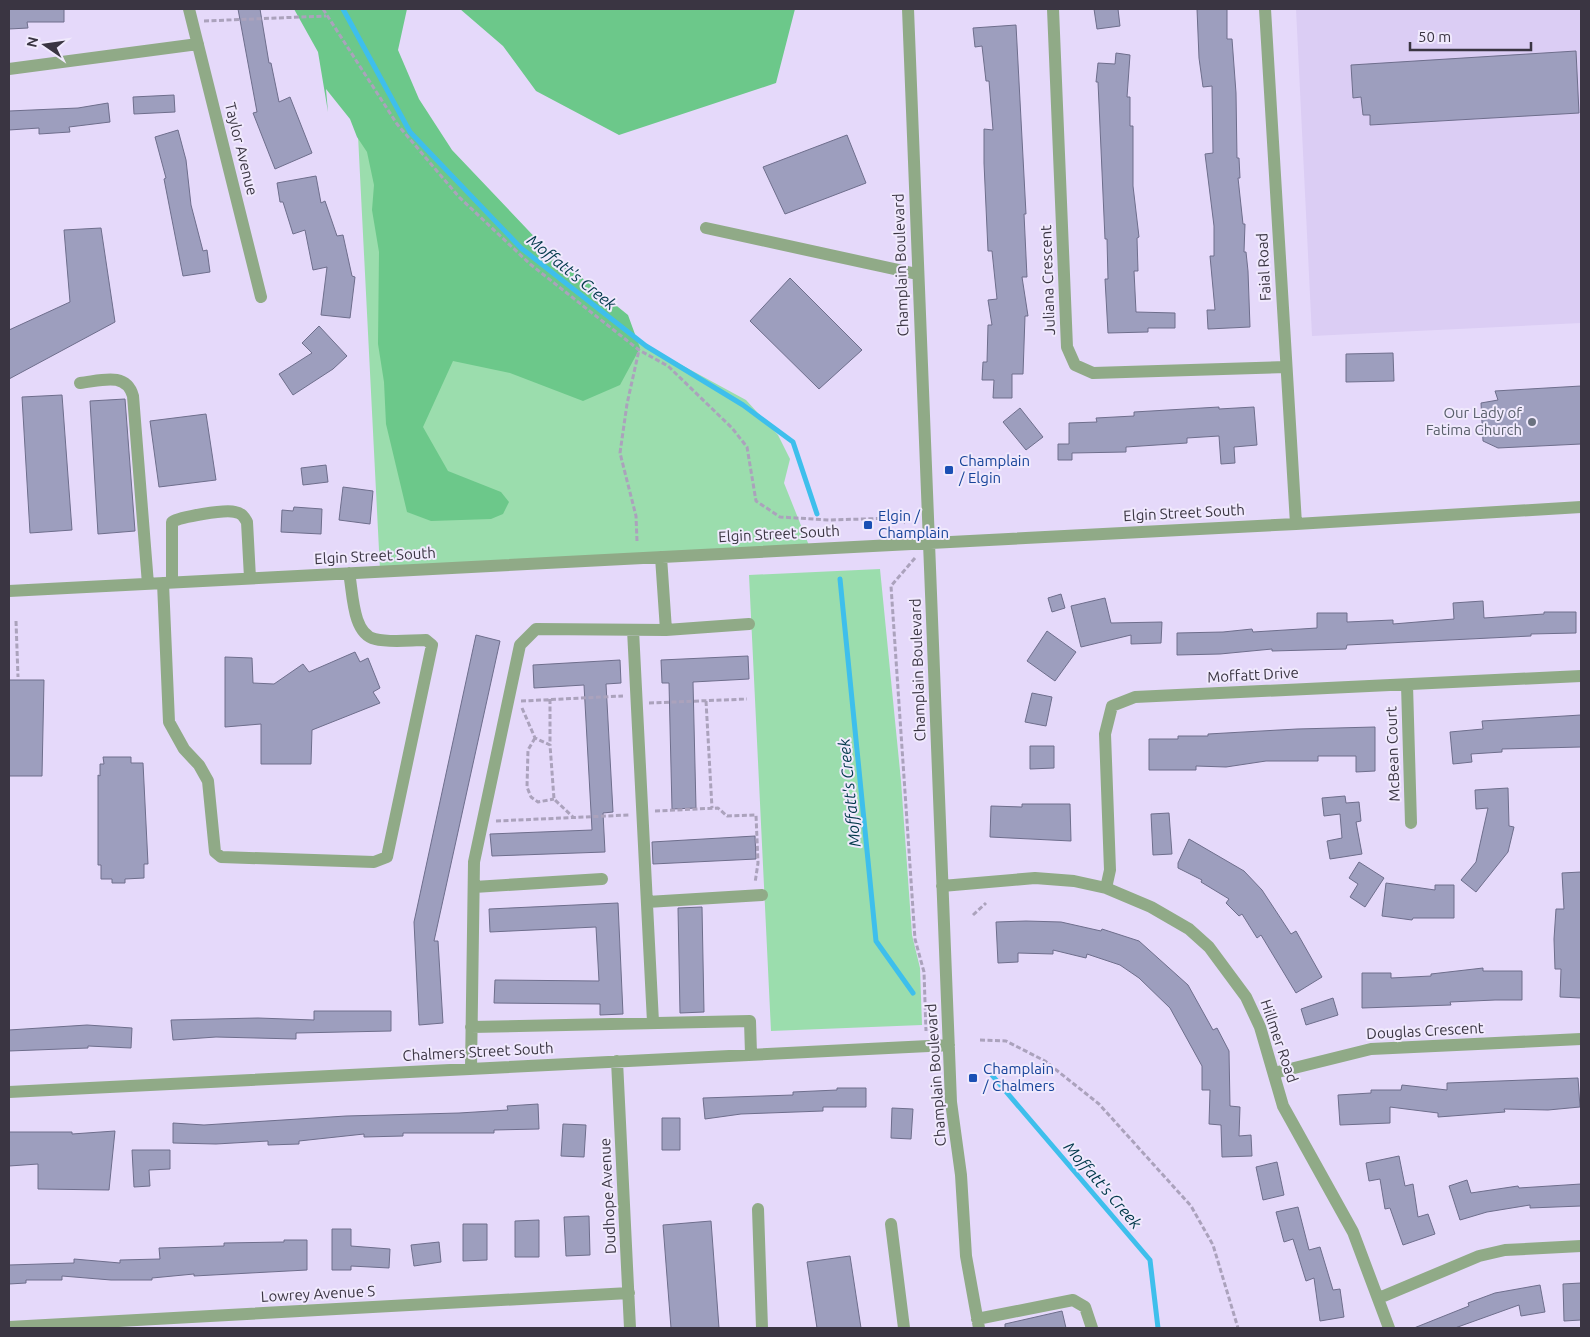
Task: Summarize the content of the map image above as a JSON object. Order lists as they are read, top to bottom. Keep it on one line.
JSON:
{"streets":{"street":["Taylor Avenue","Champlain Boulevard","Faial Road","Juliana Crescent","Elgin Street South","Moffatt Drive","McBean Court","Douglas Crescent","Hillmer Road","Chalmers Street South","Dudhope Avenue","Lowrey Avenue S"]},"crossings":[["Champlain Boulevard","Elgin Street South"],["Champlain Boulevard","Hillmer Road"],["Champlain Boulevard","Chalmers Street South"],["Faial Road","Juliana Crescent"],["Faial Road","Elgin Street South"],["Moffatt Drive","McBean Court"],["Moffatt Drive","Hillmer Road"],["Douglas Crescent","Hillmer Road"],["Chalmers Street South","Dudhope Avenue"],["Dudhope Avenue","Lowrey Avenue S"]],"water":["Moffatt's Creek"],"places":{"other":["Our Lady of Fatima Church"],"transit":["Champlain / Elgin","Elgin / Champlain","Champlain / Chalmers"]},"scale_bar":"50 m","north":"left"}
